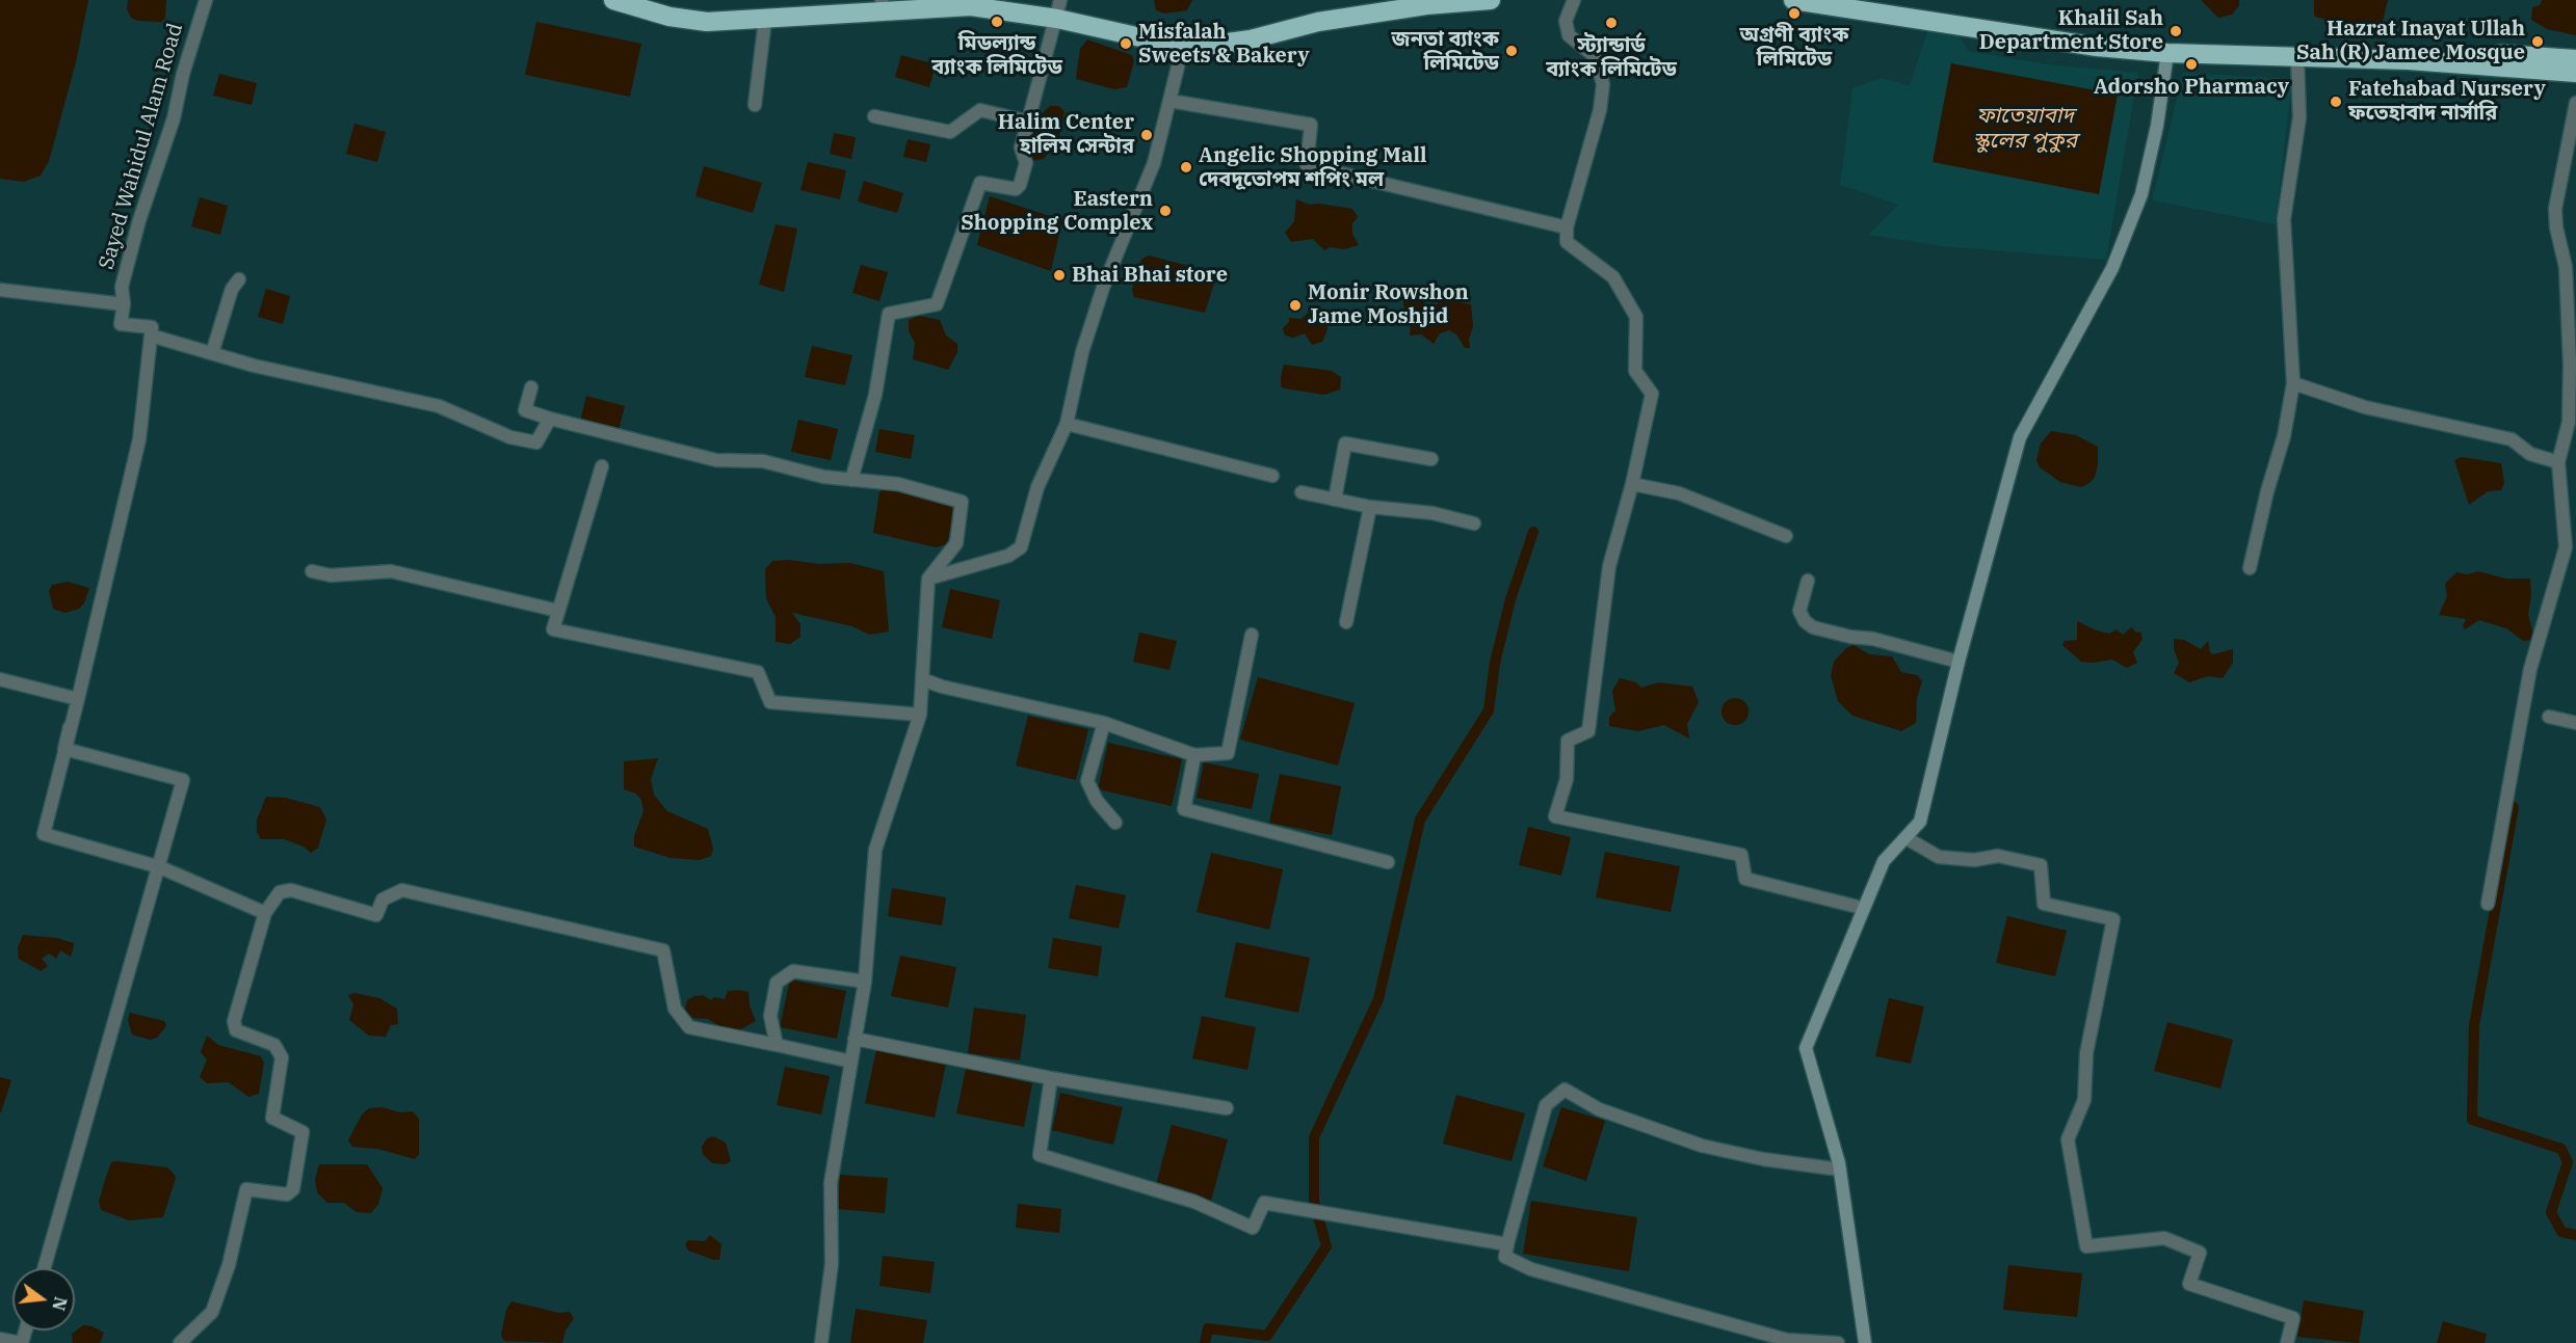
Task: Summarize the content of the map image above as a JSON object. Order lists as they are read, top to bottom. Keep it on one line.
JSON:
{"streets":{"street":["Sayed Wahidul Alam Road"]},"water":["ফাতেয়াবাদ স্কুলের পুকুর"],"places":["অগ্রণী ব্যাংক লিমিটেড","মিডল্যান্ড ব্যাংক লিমিটেড","স্ট্যান্ডার্ড ব্যাংক লিমিটেড","Khalil Sah Department Store","Hazrat Inayat Ullah Sah (R) Jamee Mosque","Misfalah Sweets & Bakery","জনতা ব্যাংক লিমিটেড","Adorsho Pharmacy","Fatehabad Nursery ফতেহাবাদ নার্সারি","Halim Center হালিম সেন্টার","Angelic Shopping Mall দেবদূতোপম শপিং মল","Eastern Shopping Complex","Bhai Bhai store","Monir Rowshon Jame Moshjid"],"north":"right"}
